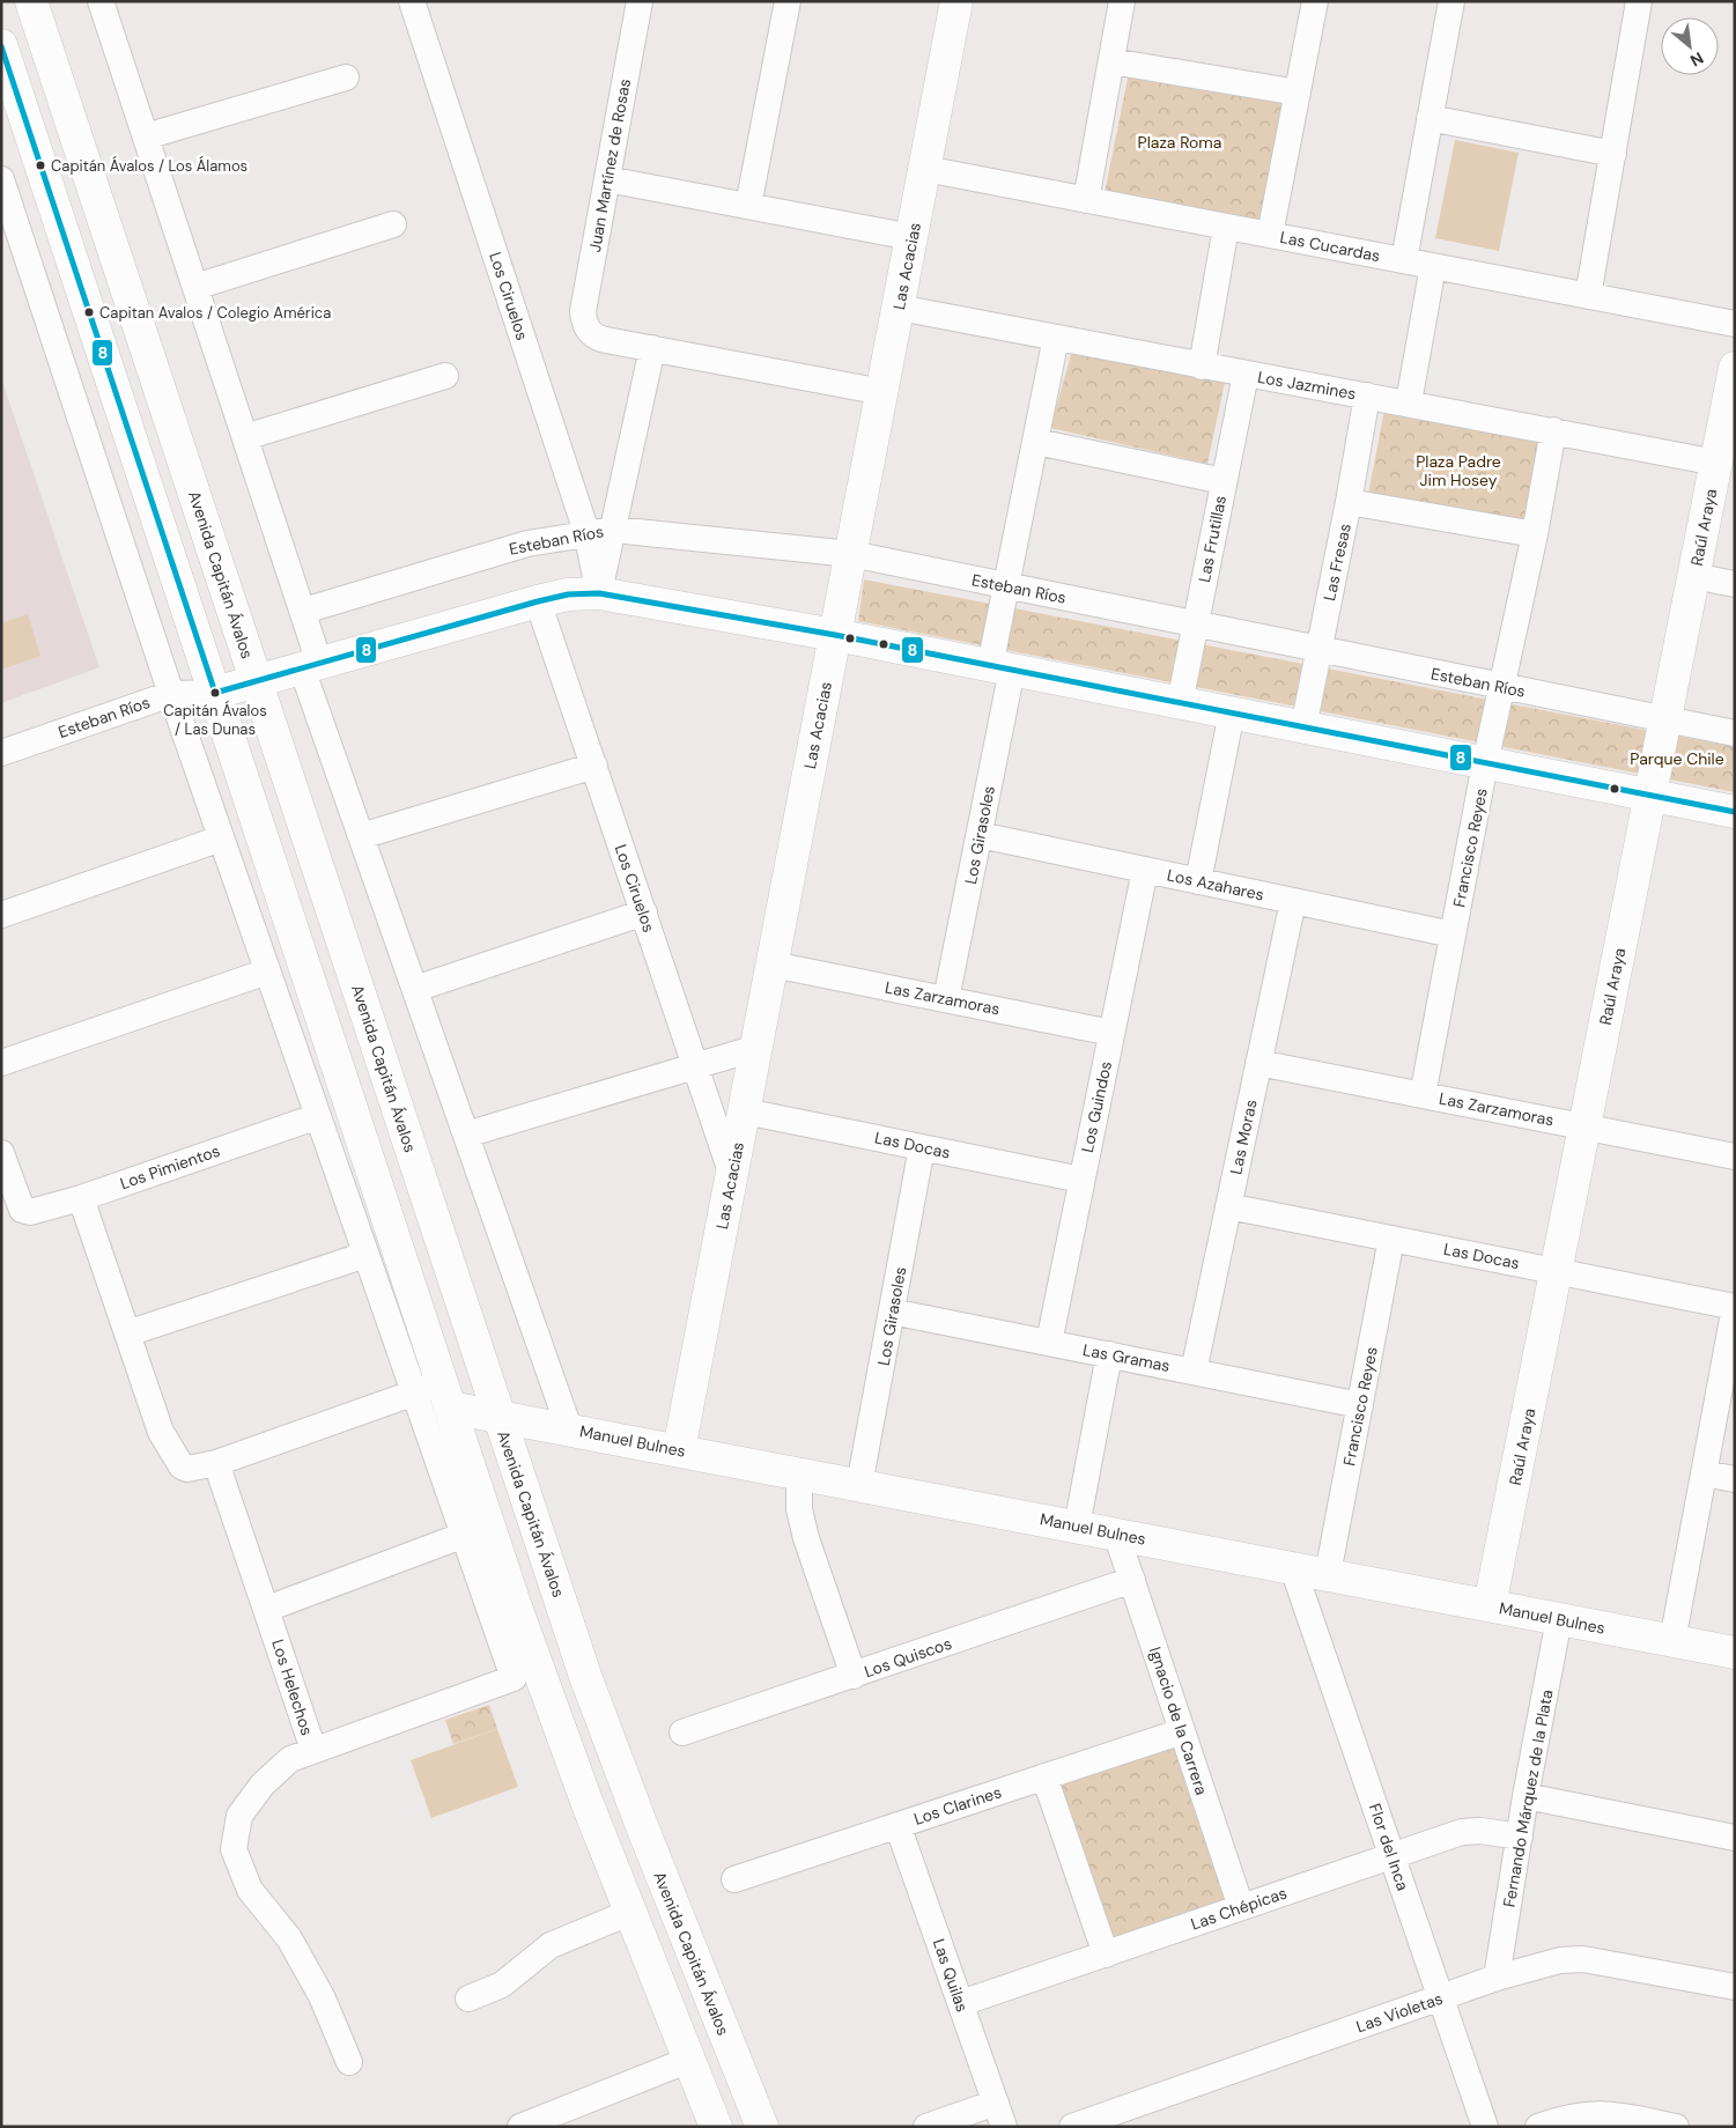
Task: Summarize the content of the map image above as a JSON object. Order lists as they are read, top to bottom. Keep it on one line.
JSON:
{"streets":{"main road":["Las Acacias","Raúl Araya","Esteban Ríos","Avenida Capitán Ávalos","Manuel Bulnes"],"street":["Juan Martínez de Rosas","Las Cucardas","Los Ciruelos","Los Jazmines","Las Frutillas","Las Fresas","Los Girasoles","Francisco Reyes","Los Azahares","Las Zarzamoras","Los Guindos","Las Moras","Las Docas","Los Pimientos","Las Gramas","Los Quiscos","Los Helechos","Ignacio de la Carrera","Fernando Márquez de la Plata","Los Clarines","Flor del Inca","Las Chépicas","Las Quilas","Las Violetas"]},"crossings":[["Las Cucardas","Las Acacias"],["Las Acacias","Los Ciruelos"],["Las Acacias","Los Jazmines"],["Las Acacias","Esteban Ríos"],["Las Acacias","Las Zarzamoras"],["Las Acacias","Las Docas"],["Las Acacias","Manuel Bulnes"],["Los Ciruelos","Esteban Ríos"],["Los Jazmines","Raúl Araya"],["Los Jazmines","Las Frutillas"],["Los Jazmines","Las Fresas"],["Los Jazmines","Los Girasoles"],["Los Jazmines","Francisco Reyes"],["Raúl Araya","Esteban Ríos"],["Raúl Araya","Las Zarzamoras"],["Raúl Araya","Las Docas"],["Raúl Araya","Manuel Bulnes"],["Las Frutillas","Esteban Ríos"],["Esteban Ríos","Las Fresas"],["Esteban Ríos","Avenida Capitán Ávalos"],["Esteban Ríos","Los Girasoles"],["Esteban Ríos","Francisco Reyes"],["Avenida Capitán Ávalos","Manuel Bulnes"],["Los Girasoles","Los Azahares"],["Los Girasoles","Las Zarzamoras"],["Los Girasoles","Las Docas"],["Los Girasoles","Las Gramas"],["Los Girasoles","Manuel Bulnes"],["Francisco Reyes","Los Azahares"],["Francisco Reyes","Las Zarzamoras"],["Francisco Reyes","Las Docas"],["Francisco Reyes","Las Gramas"],["Francisco Reyes","Manuel Bulnes"],["Los Azahares","Los Guindos"],["Los Azahares","Las Moras"],["Las Zarzamoras","Los Guindos"],["Las Zarzamoras","Las Moras"],["Los Guindos","Las Docas"],["Los Guindos","Las Gramas"],["Las Moras","Las Docas"],["Las Moras","Las Gramas"],["Manuel Bulnes","Los Helechos"],["Manuel Bulnes","Ignacio de la Carrera"],["Manuel Bulnes","Fernando Márquez de la Plata"],["Manuel Bulnes","Flor del Inca"],["Los Quiscos","Ignacio de la Carrera"],["Ignacio de la Carrera","Los Clarines"],["Ignacio de la Carrera","Las Chépicas"],["Fernando Márquez de la Plata","Las Chépicas"],["Fernando Márquez de la Plata","Las Violetas"],["Los Clarines","Las Quilas"],["Flor del Inca","Las Chépicas"],["Flor del Inca","Las Violetas"],["Las Chépicas","Las Quilas"]],"parks":["Plaza Roma","Plaza Padre Jim Hosey","Parque Chile"],"places":["Capitán Ávalos / Los Álamos","Capitan Avalos / Colegio América","Capitán Ávalos / Las Dunas"],"lines":["transit line 8"],"north":"bottom right"}
